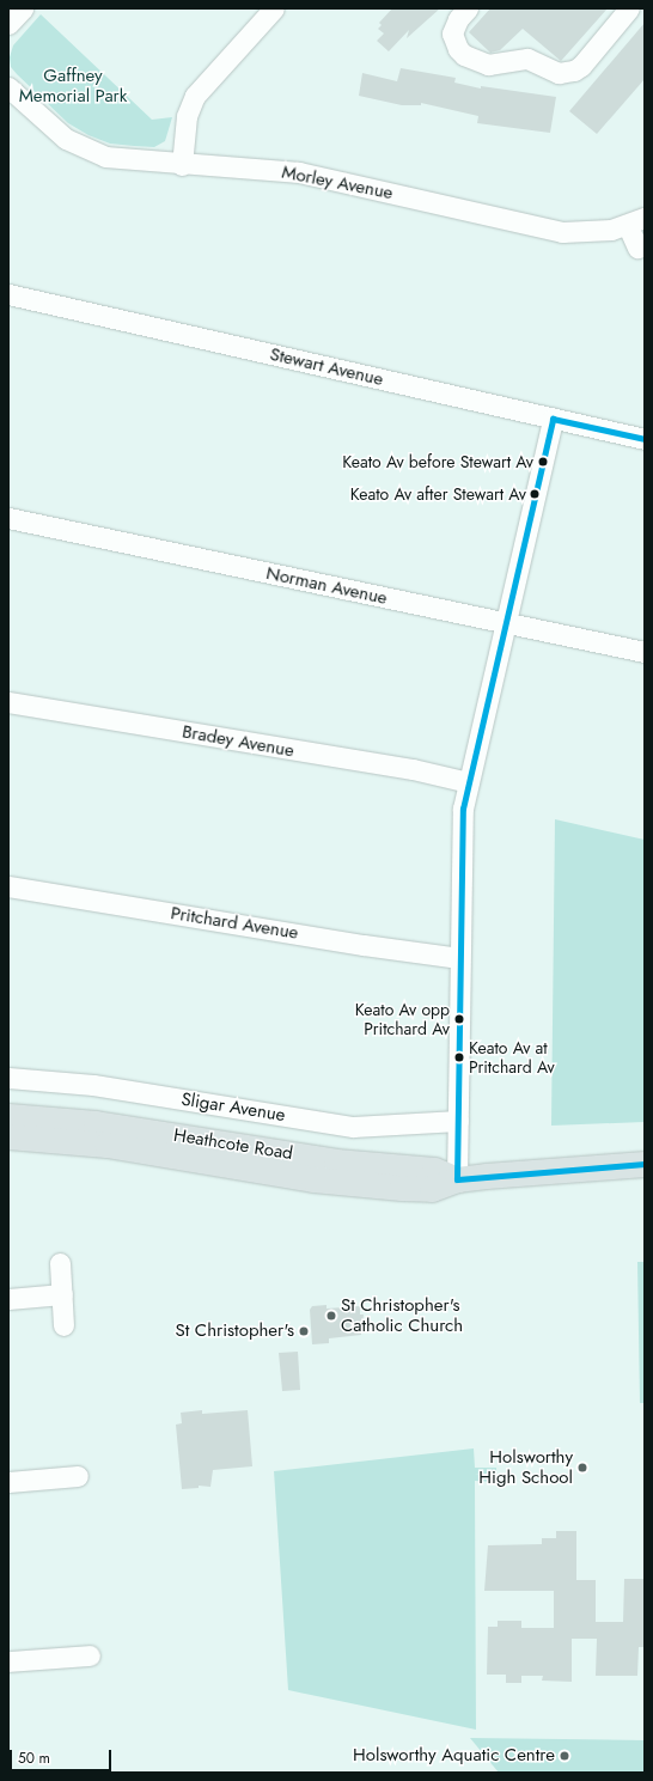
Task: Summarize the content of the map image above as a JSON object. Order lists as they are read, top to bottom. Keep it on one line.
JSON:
{"streets":{"main road":["Heathcote Road"],"street":["Morley Avenue","Stewart Avenue","Norman Avenue","Bradey Avenue","Pritchard Avenue","Sligar Avenue"]},"parks":["Gaffney Memorial Park"],"places":["Keato Av before Stewart Av","Keato Av after Stewart Av","Keato Av opp Pritchard Av","Keato Av at Pritchard Av","St Christopher's Catholic Church","St Christopher's","Holsworthy High School","Holsworthy Aquatic Centre"],"scale_bar":"50 m"}
